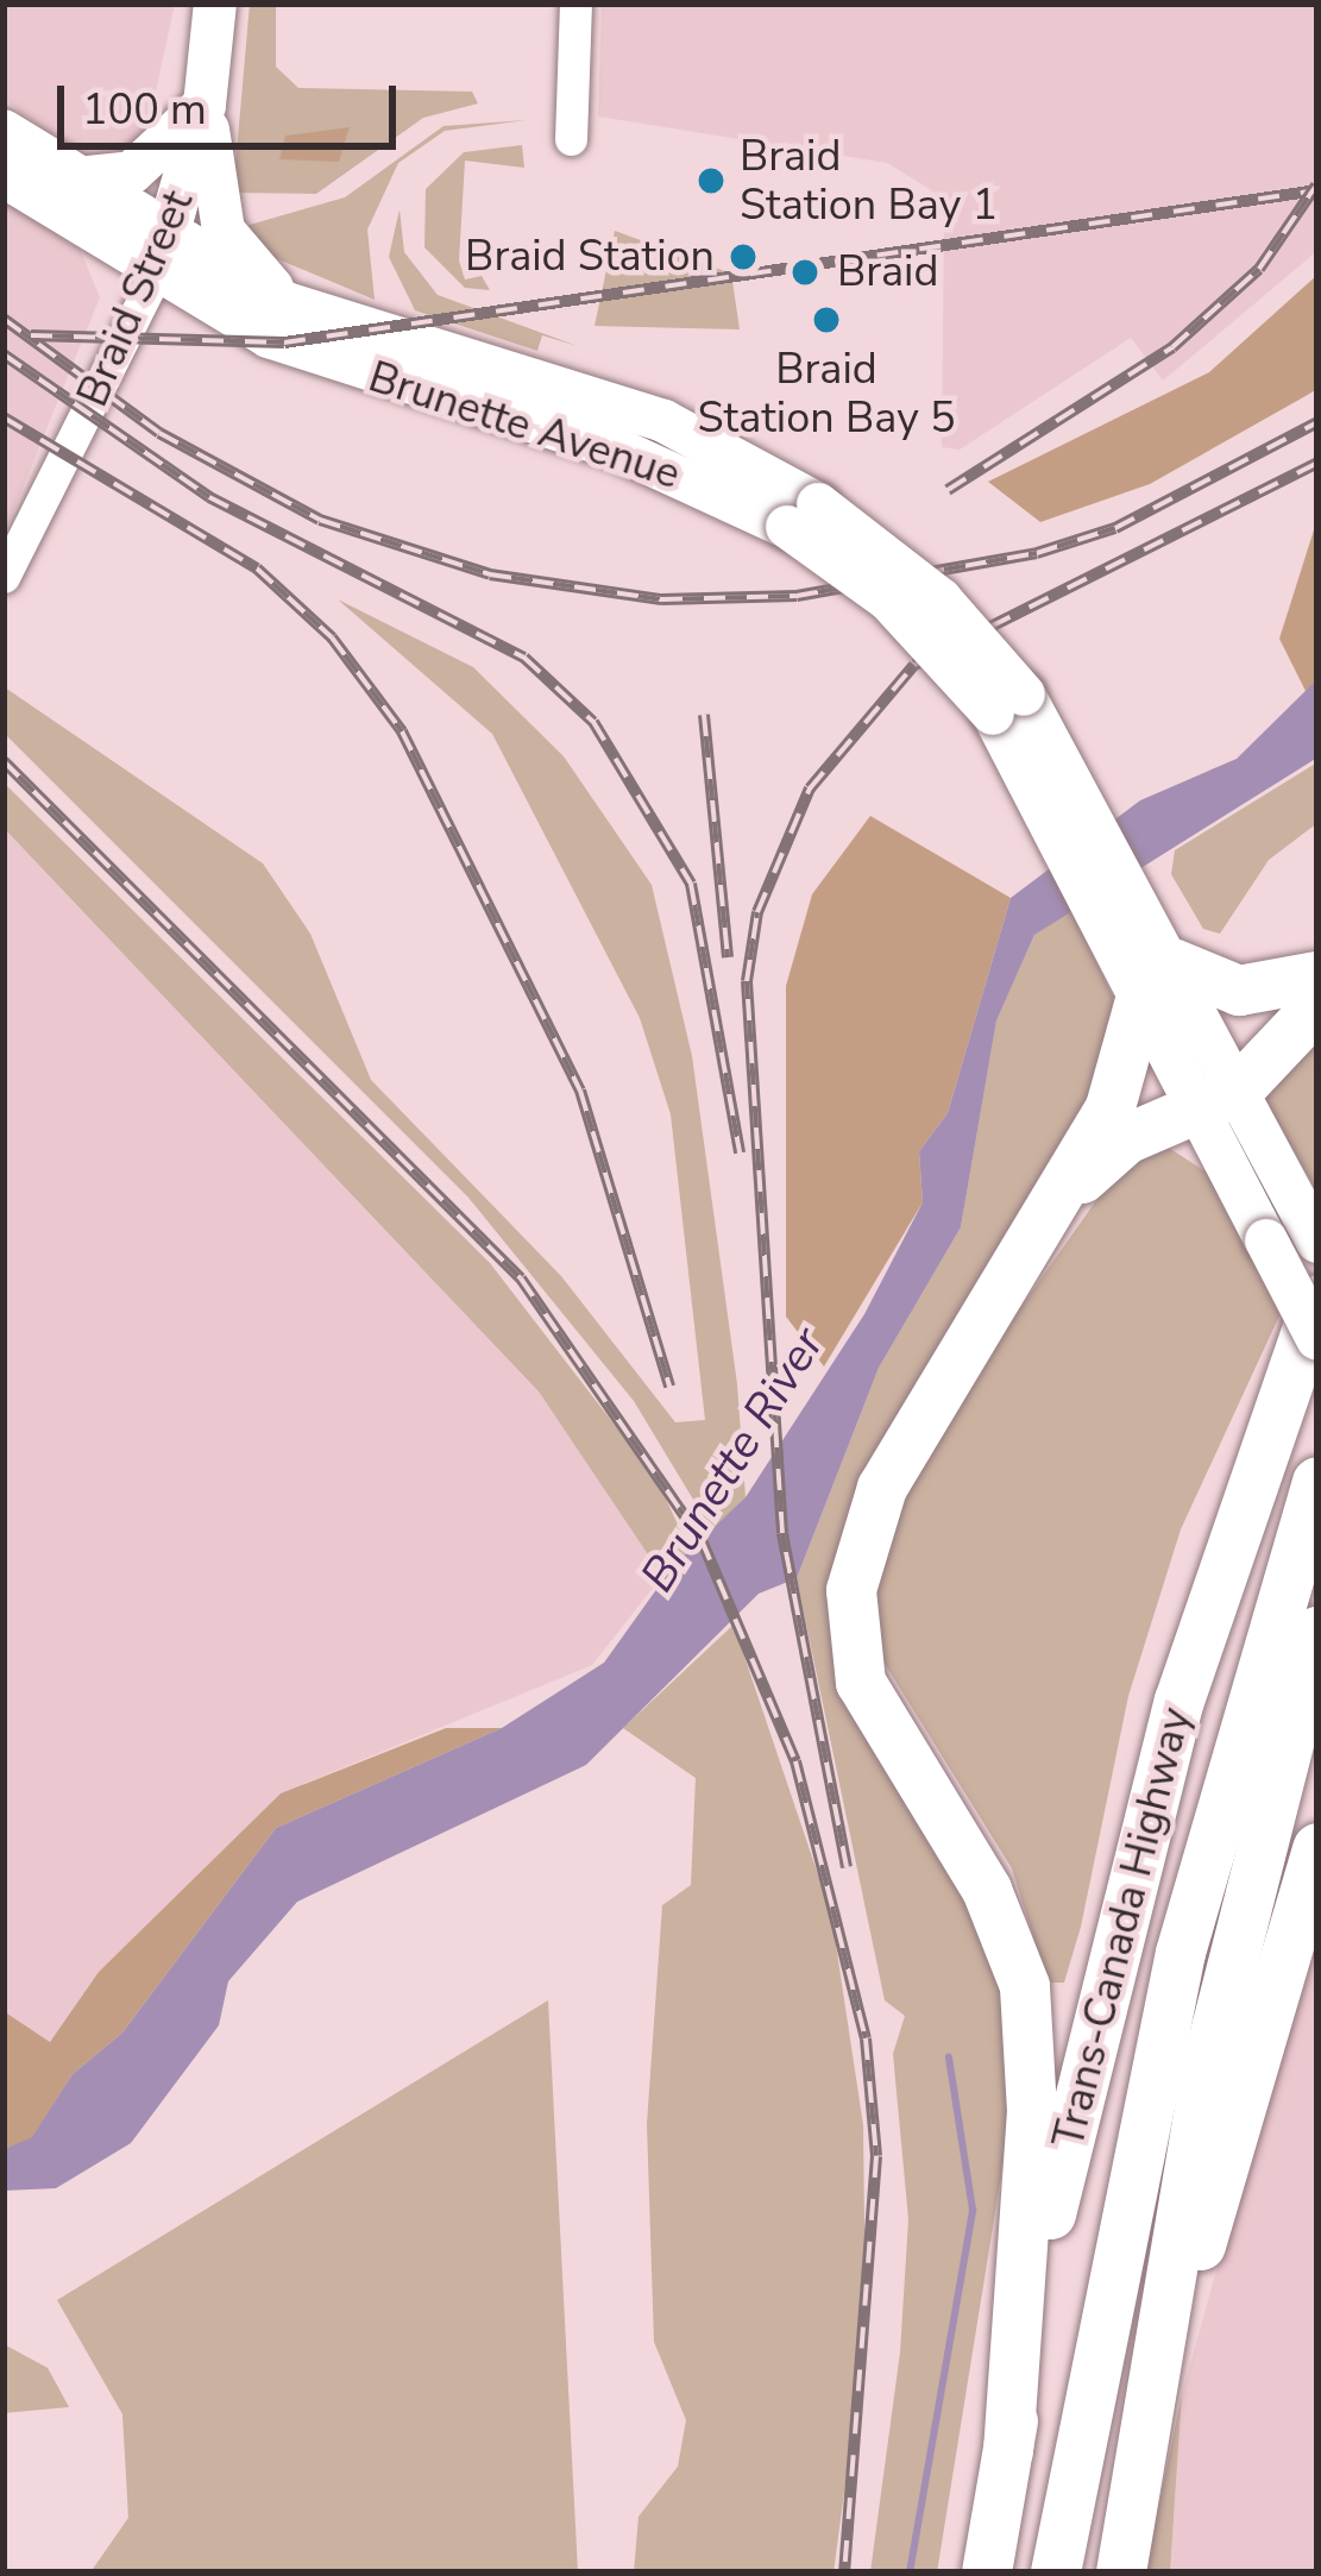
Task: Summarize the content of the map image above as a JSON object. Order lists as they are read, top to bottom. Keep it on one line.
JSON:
{"streets":{"highway":["Trans-Canada Highway"],"main road":["Braid Street","Brunette Avenue"]},"crossings":[["Braid Street","Brunette Avenue"]],"water":["Brunette River"],"places":["Braid Station Bay 1","Braid Station","Braid","Braid Station Bay 5"],"scale_bar":"100 m"}
